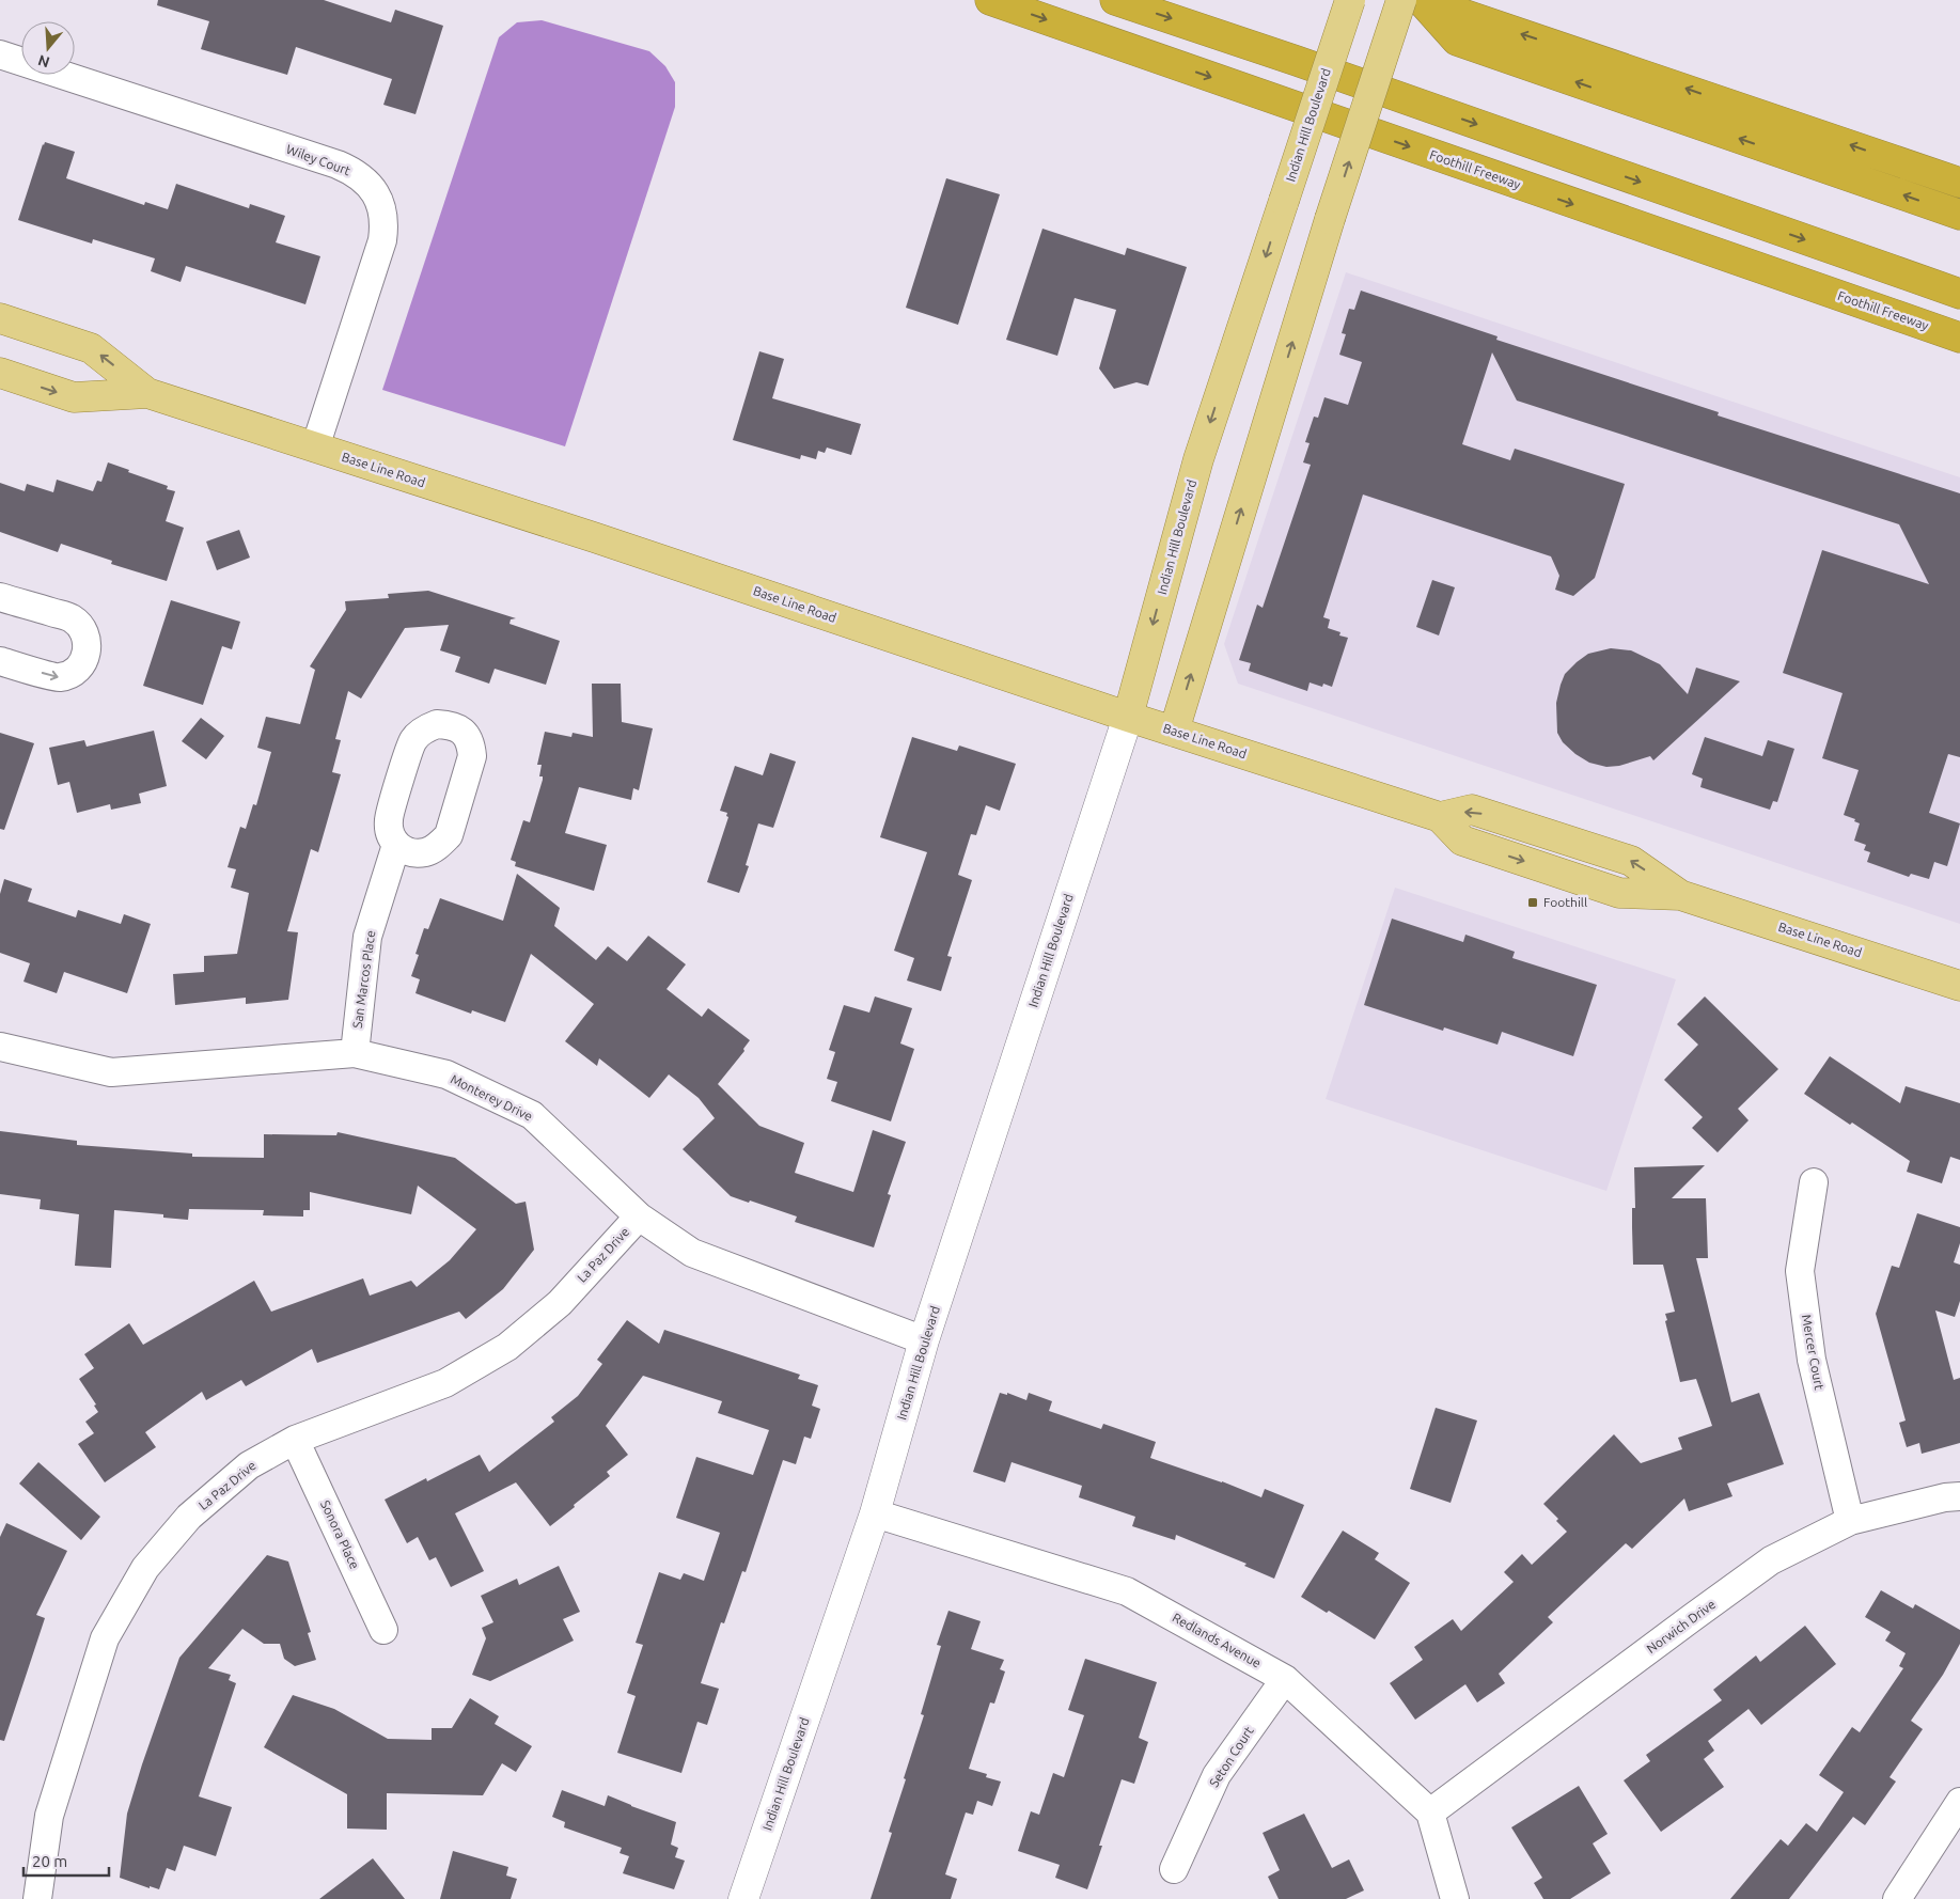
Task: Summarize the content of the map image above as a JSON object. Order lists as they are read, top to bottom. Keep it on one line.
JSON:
{"streets":{"highway":["Foothill Freeway"],"main road":["Indian Hill Boulevard","Base Line Road"],"street":["Wiley Court","San Marcos Place","Monterey Drive","La Paz Drive","Mercer Court","Sonora Place","Norwich Drive","Redlands Avenue","Seton Court"]},"crossings":[["Indian Hill Boulevard","Base Line Road"],["Indian Hill Boulevard","Monterey Drive"],["Indian Hill Boulevard","Redlands Avenue"],["Wiley Court","Base Line Road"],["San Marcos Place","Monterey Drive"],["Monterey Drive","La Paz Drive"],["La Paz Drive","Sonora Place"],["Mercer Court","Norwich Drive"],["Norwich Drive","Redlands Avenue"],["Redlands Avenue","Seton Court"]],"places":{"transit":["Foothill"]},"scale_bar":"20 m","north":"bottom"}
